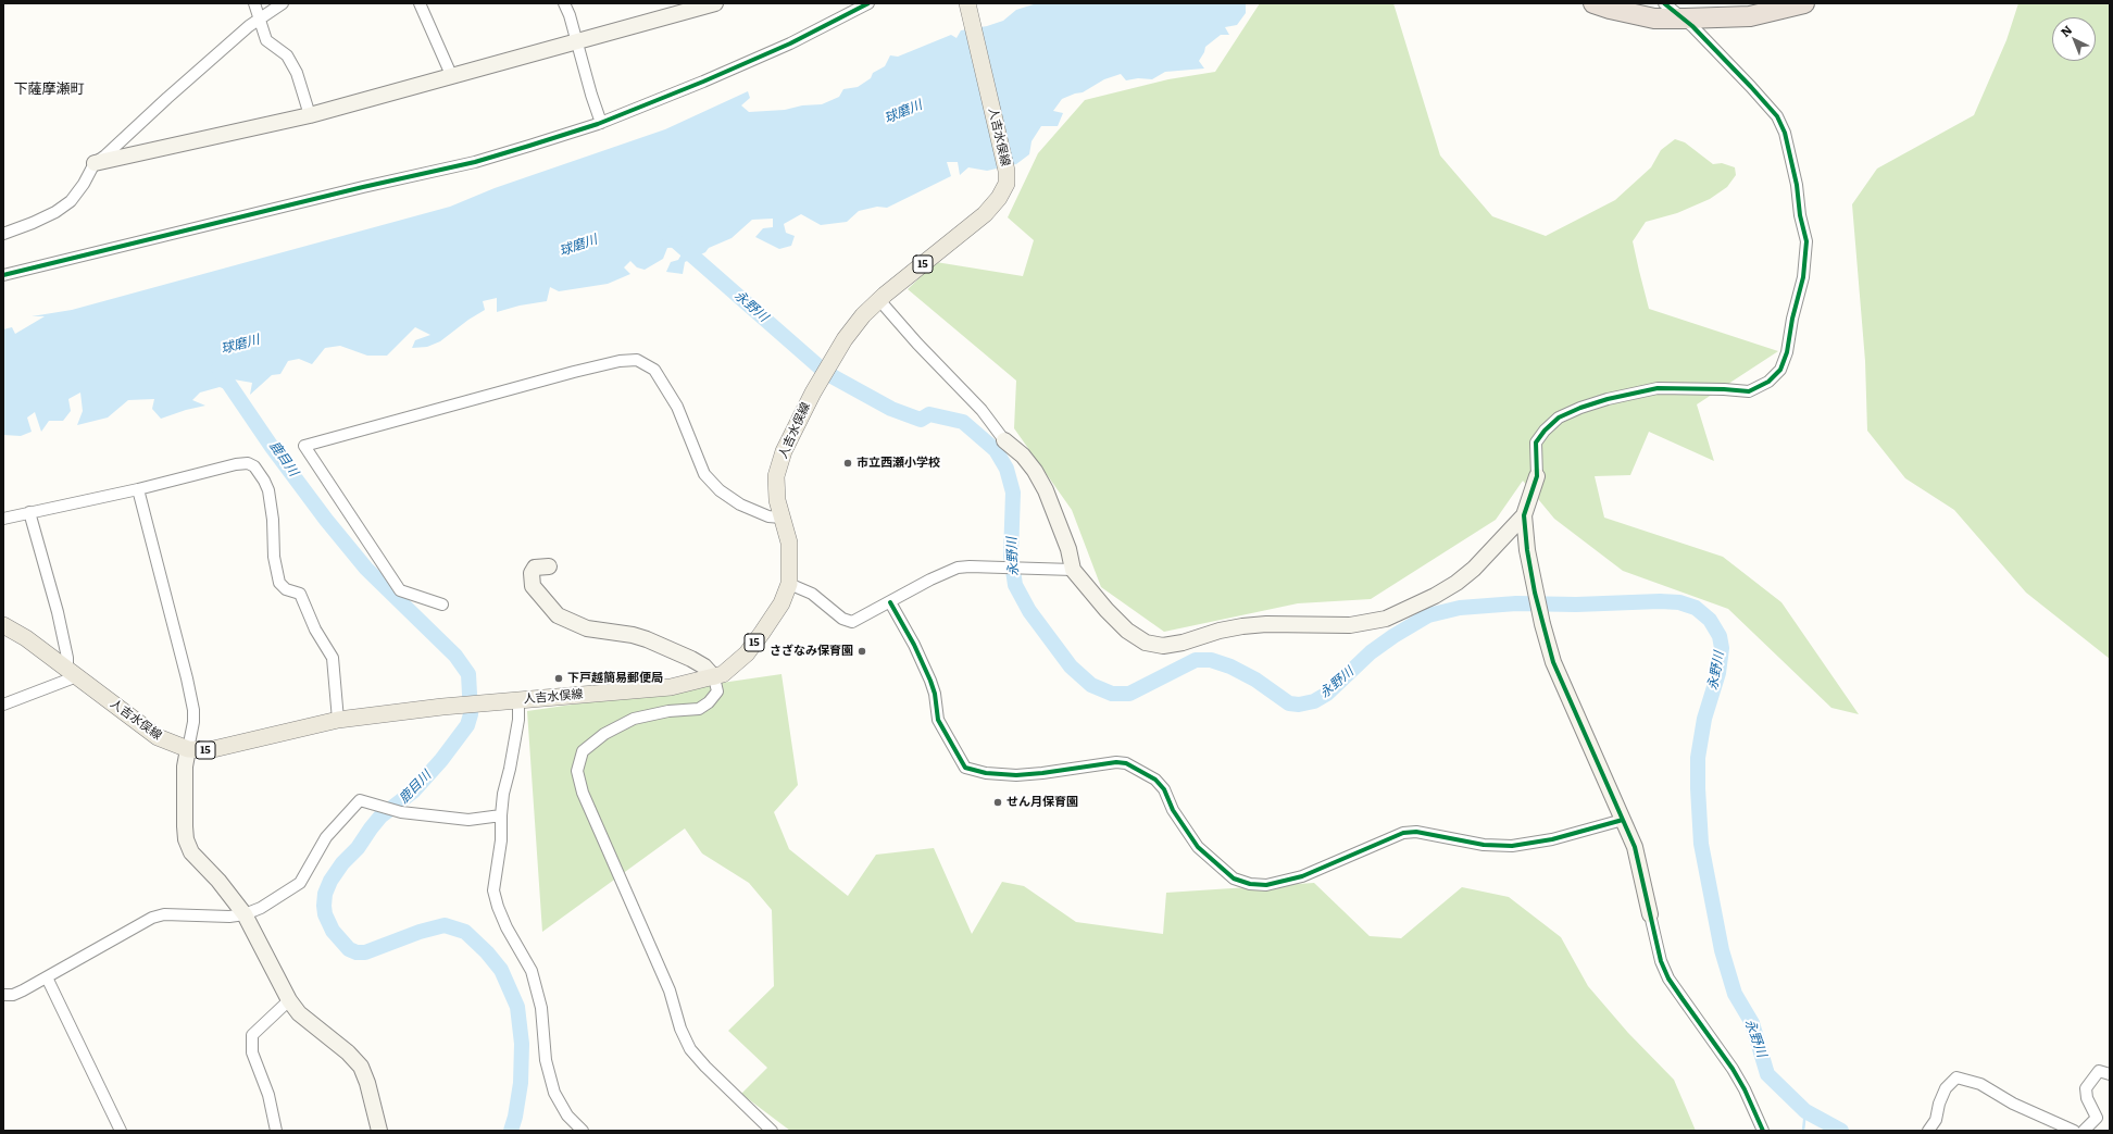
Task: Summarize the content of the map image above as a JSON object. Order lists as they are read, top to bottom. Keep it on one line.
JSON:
{"streets":{"main road":["人吉水俣線","15"]},"districts":["下薩摩瀬町"],"water":["球磨川","永野川","鹿目川"],"places":["市立西瀬小学校","さざなみ保育園","下戸越簡易郵便局","せん月保育園"],"north":"top left"}
